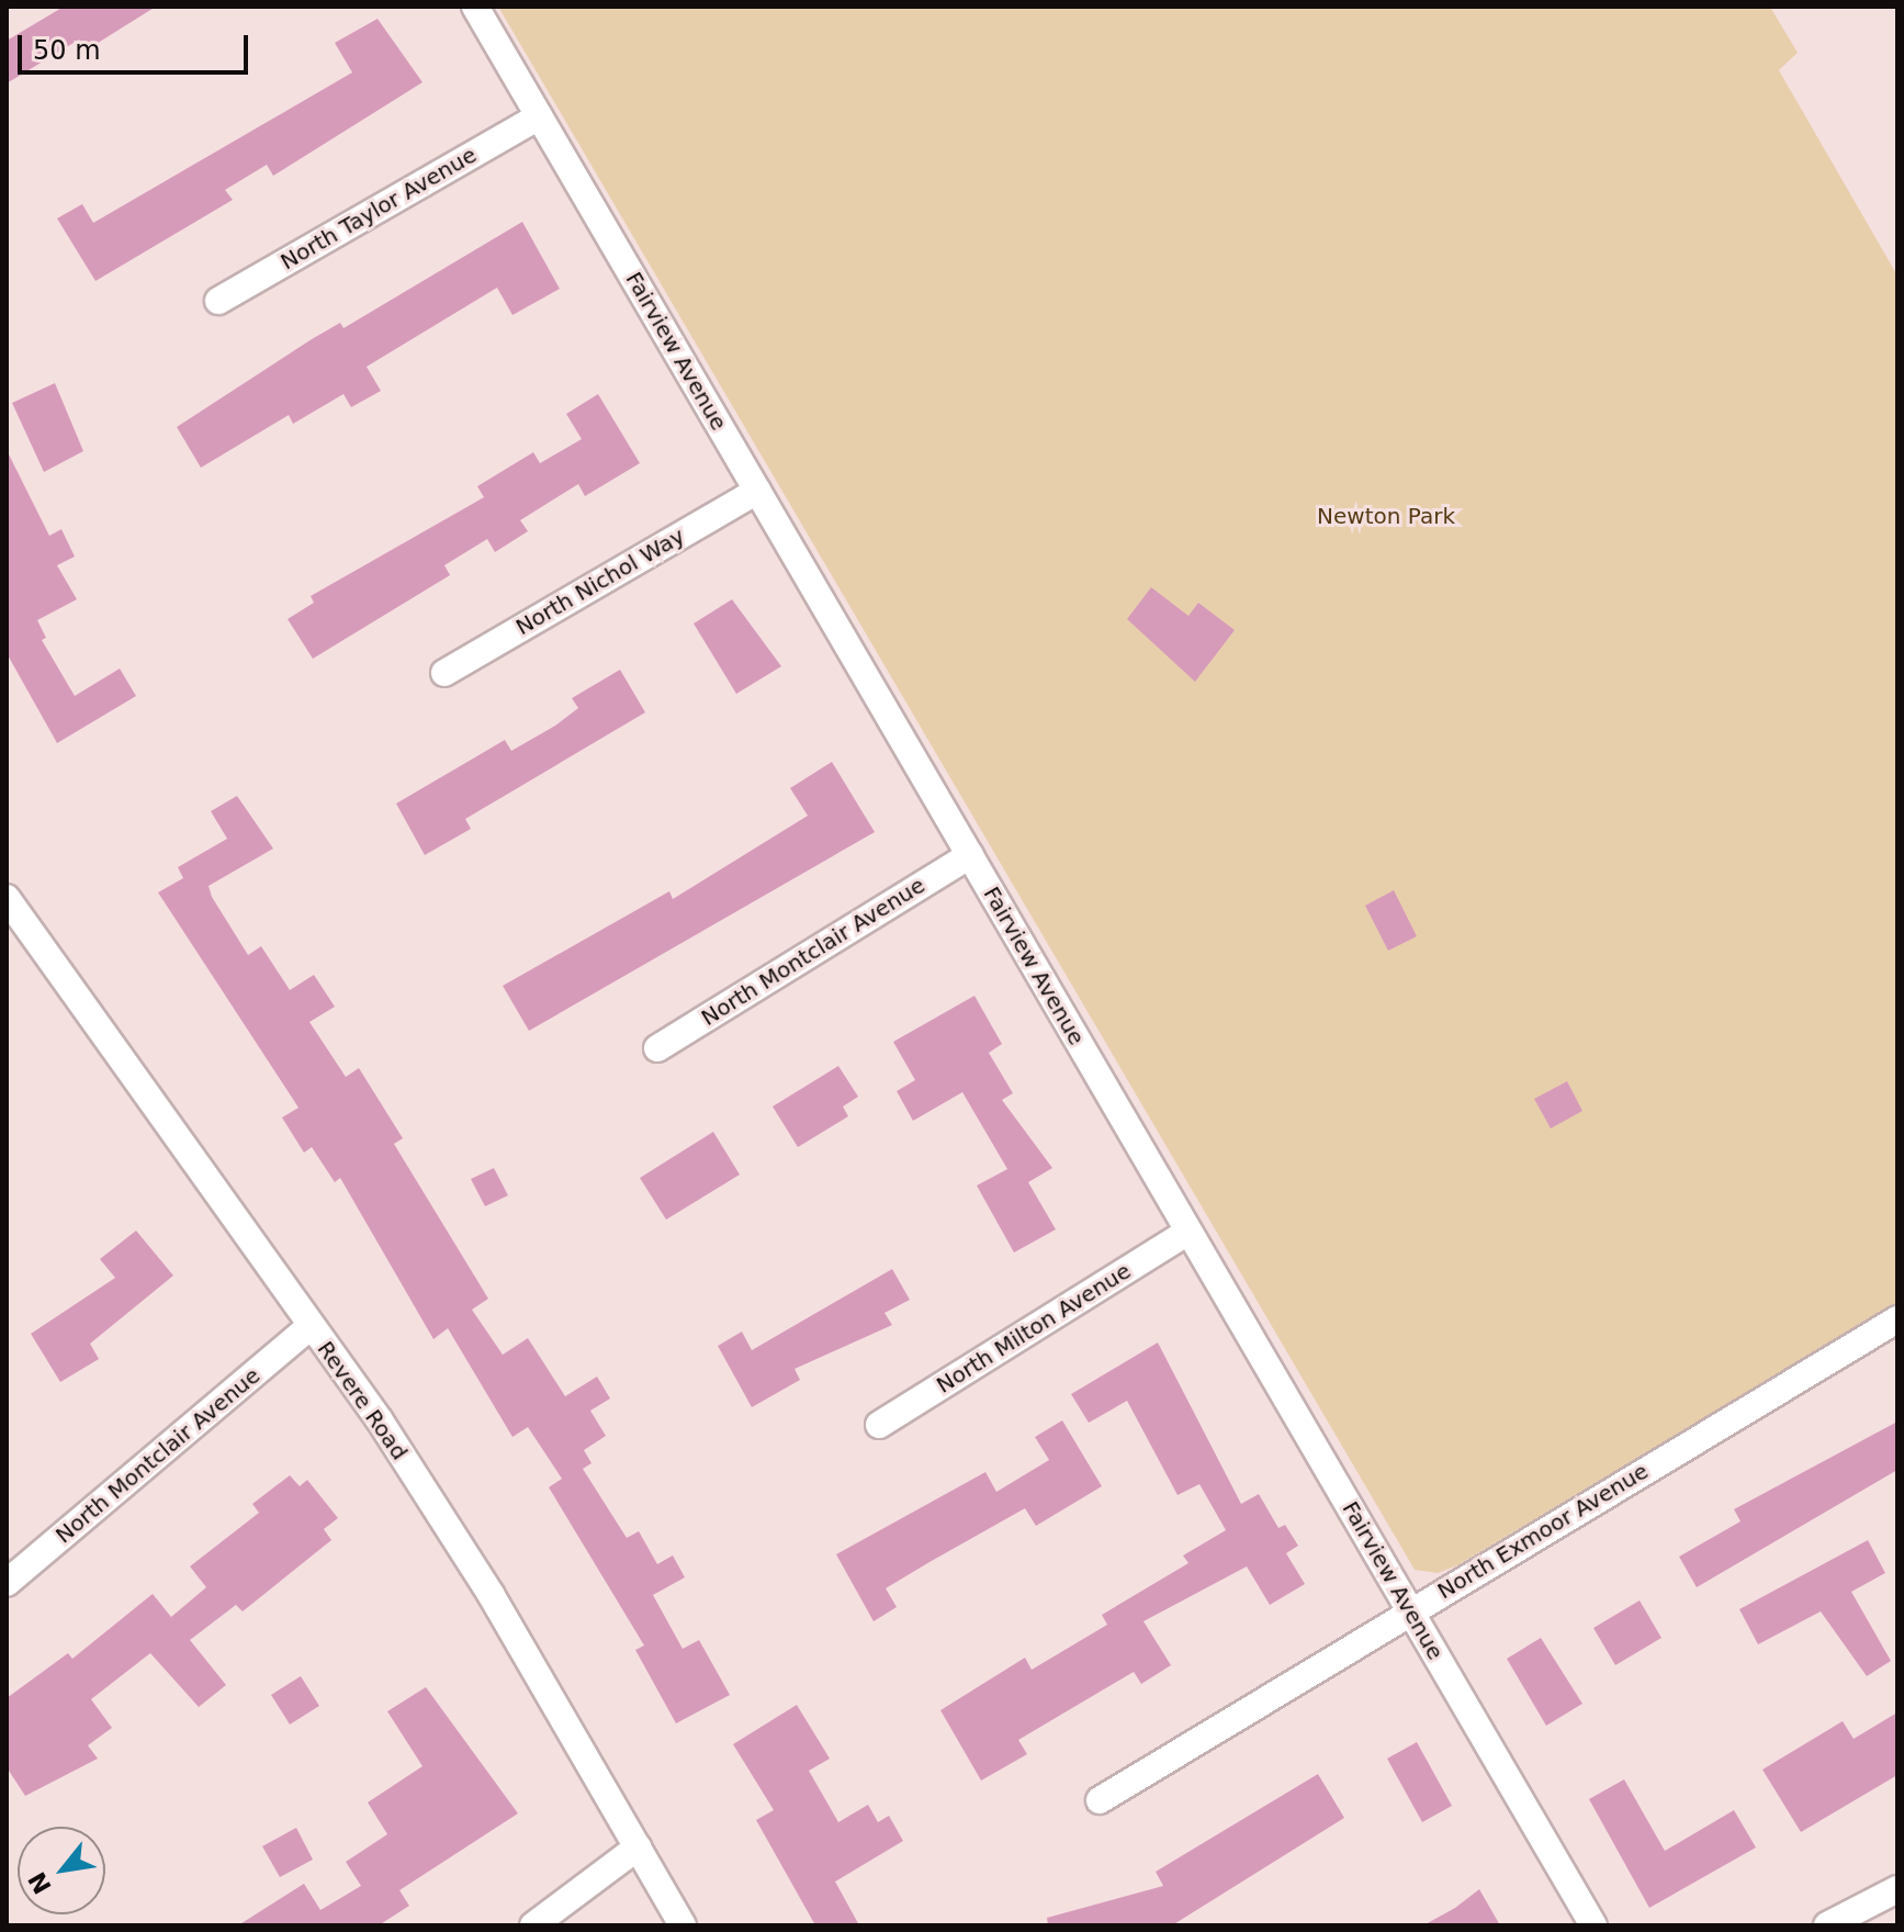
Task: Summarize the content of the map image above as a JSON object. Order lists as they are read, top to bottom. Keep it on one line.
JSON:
{"streets":{"street":["North Taylor Avenue","Fairview Avenue","North Nichol Way","North Montclair Avenue","North Milton Avenue","Revere Road","North Exmoor Avenue"]},"crossings":[["North Taylor Avenue","Fairview Avenue"],["Fairview Avenue","North Nichol Way"],["Fairview Avenue","North Montclair Avenue"],["Fairview Avenue","North Milton Avenue"],["Fairview Avenue","North Exmoor Avenue"],["North Montclair Avenue","Revere Road"]],"parks":["Newton Park"],"scale_bar":"50 m","north":"bottom left"}
